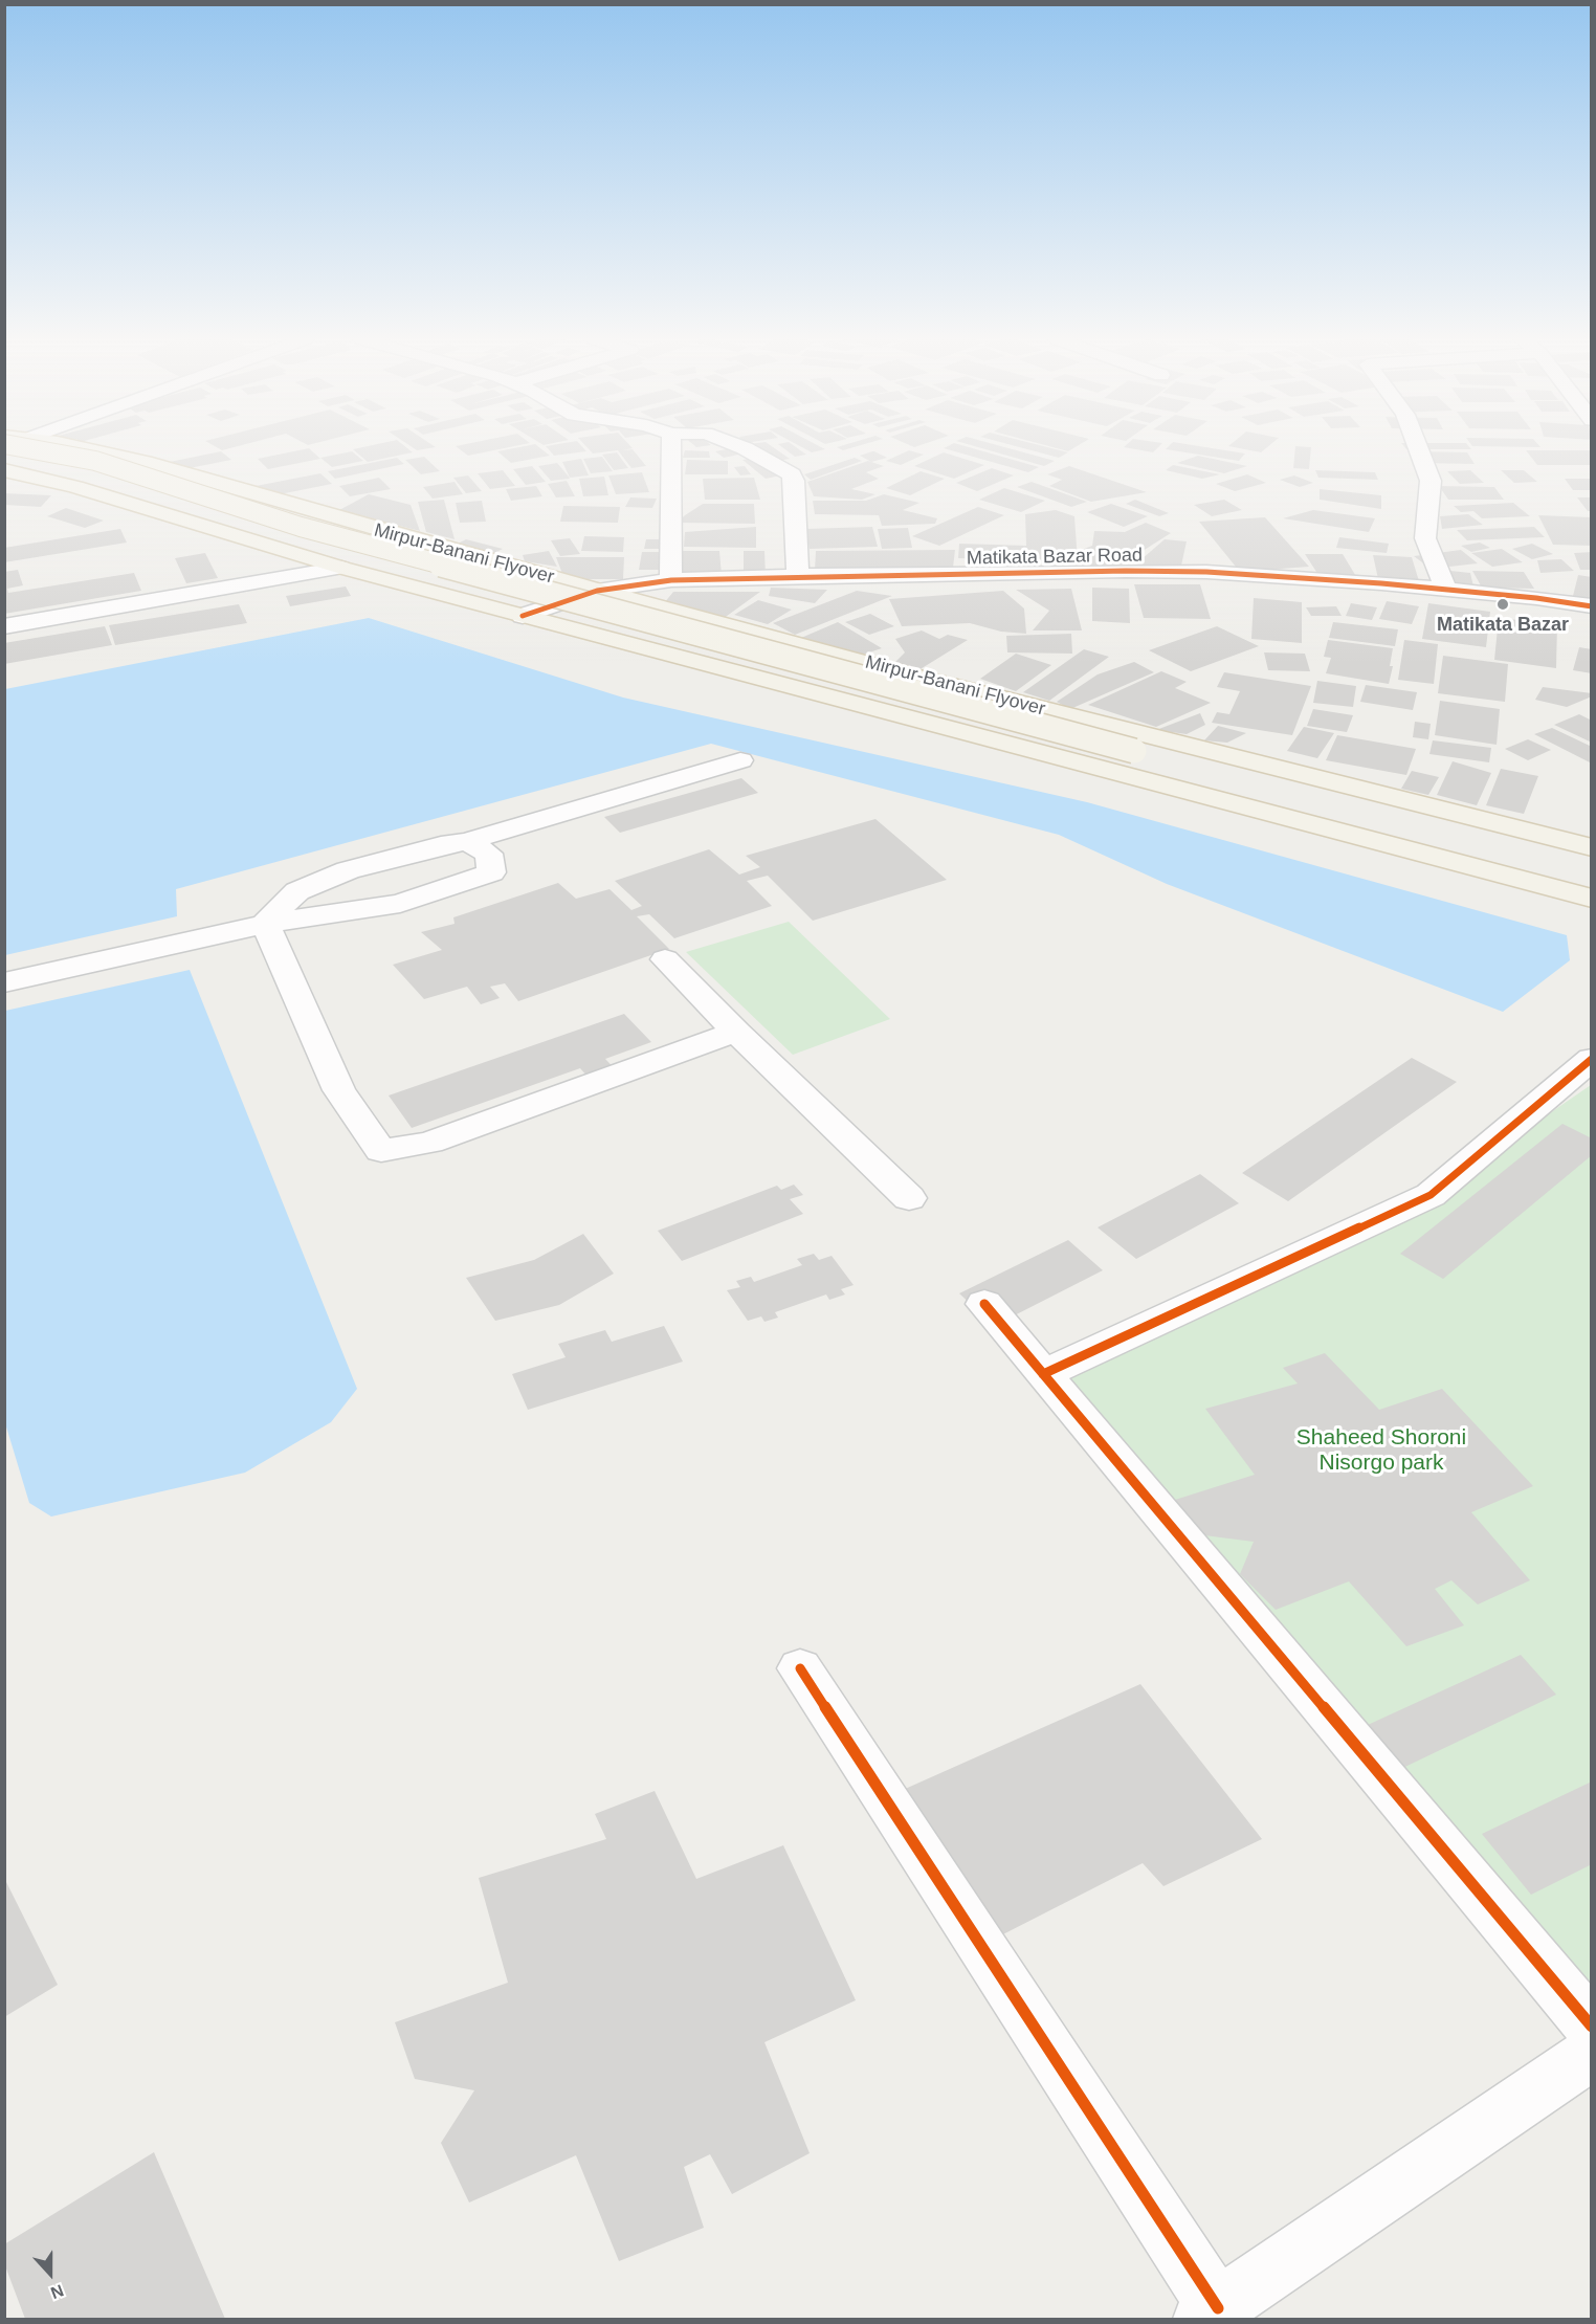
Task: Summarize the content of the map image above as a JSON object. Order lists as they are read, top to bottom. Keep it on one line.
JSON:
{"streets":{"main road":["Mirpur-Banani Flyover"],"street":["Matikata Bazar Road"]},"parks":["Shaheed Shoroni Nisorgo park"],"places":["Matikata Bazar"],"north":"bottom"}
